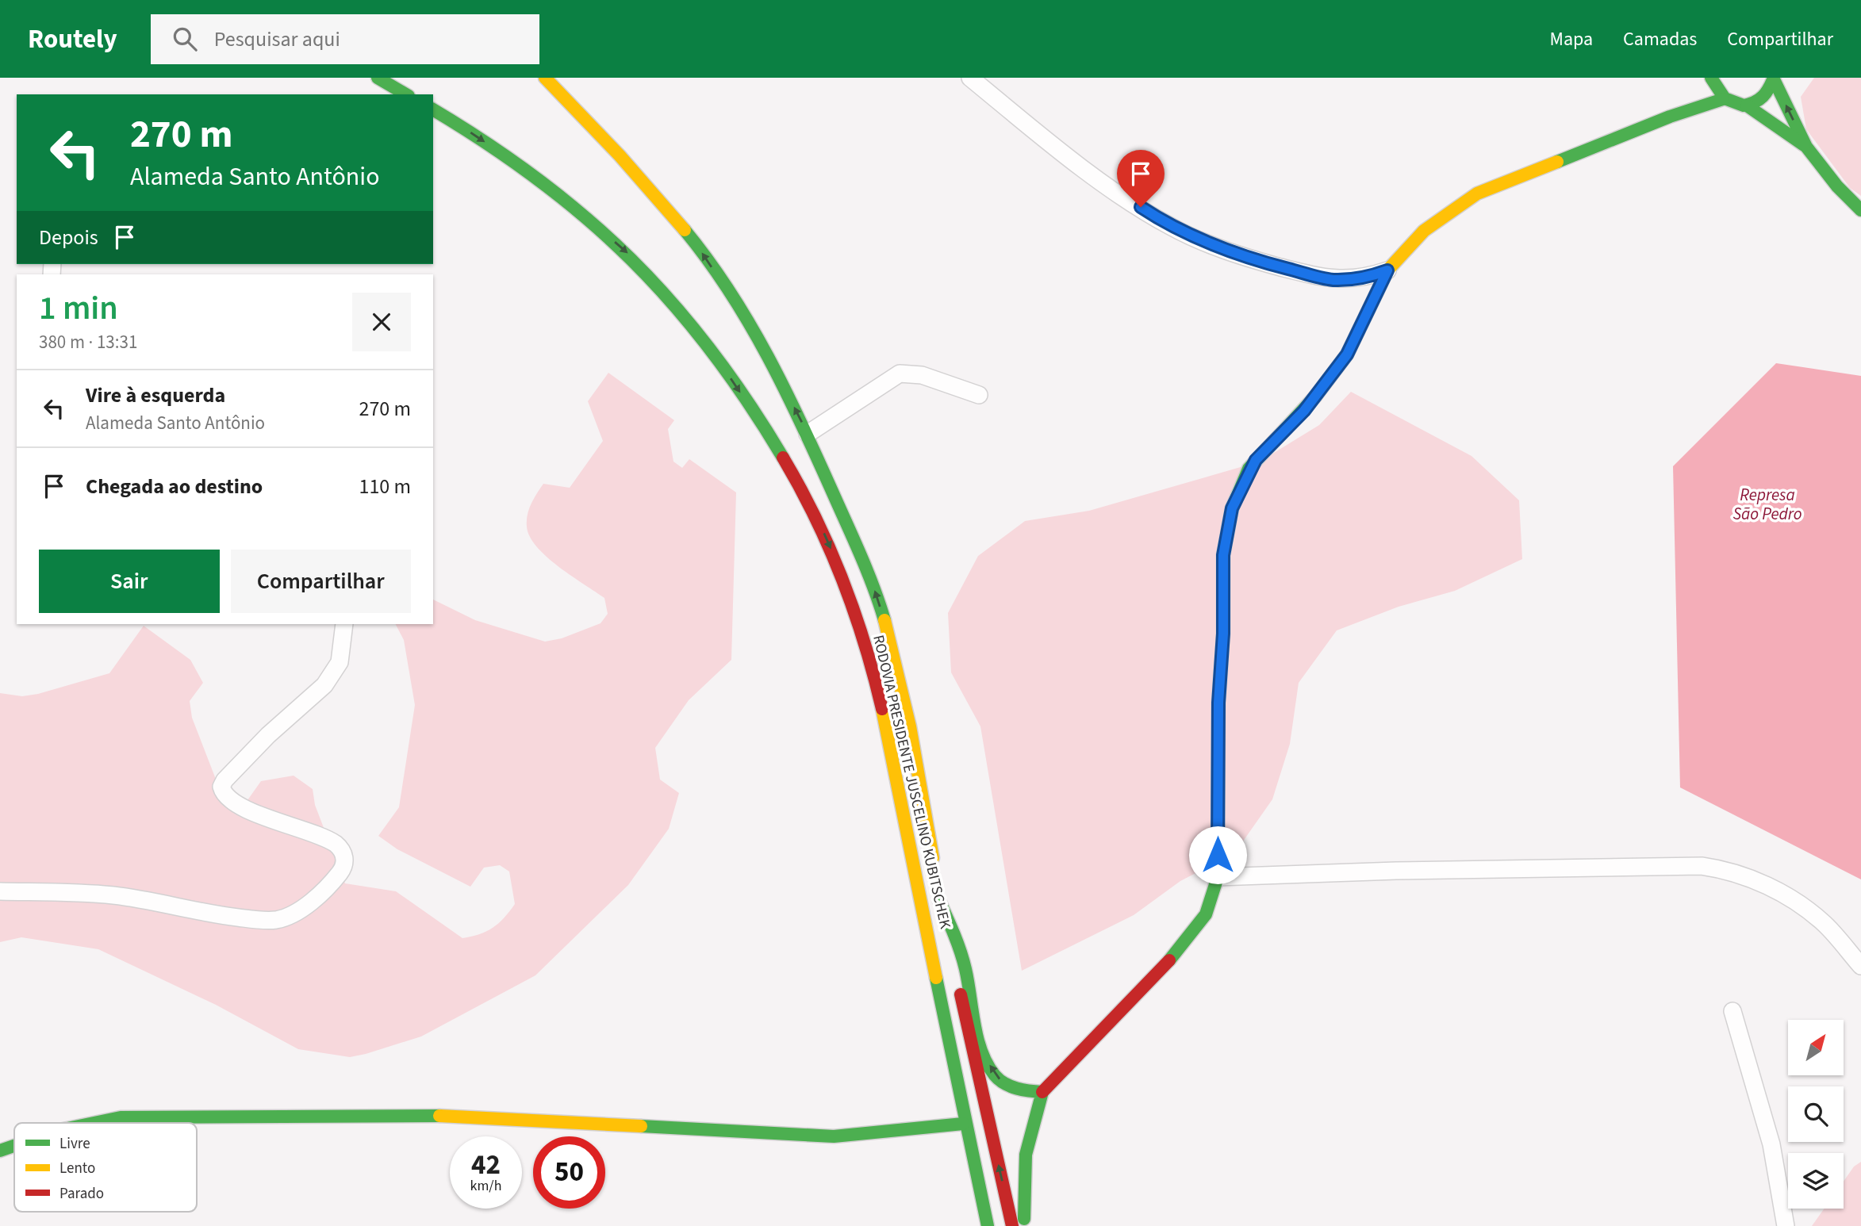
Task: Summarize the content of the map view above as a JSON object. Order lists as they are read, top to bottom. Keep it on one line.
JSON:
{"streets":{"main road":["RODOVIA PRESIDENTE JUSCELINO KUBITSCHEK"]},"water":["Represa São Pedro"],"legend":["Livre","Lento","Parado"],"north":"top right","page":{"header":"Routely","search":"Pesquisar aqui","nav":["Mapa","Camadas","Compartilhar"],"turn":["270 m","Alameda Santo Antônio"],"then":"Depois","heading":["1 min","380 m · 13:31"],"list":[{"name":"Vire à esquerda","note":"Alameda Santo Antônio","value":"270 m"},{"name":"Chegada ao destino","value":"110 m"}],"buttons":["Sair","Compartilhar"],"speed":"42 km/h","limit":"50"}}
